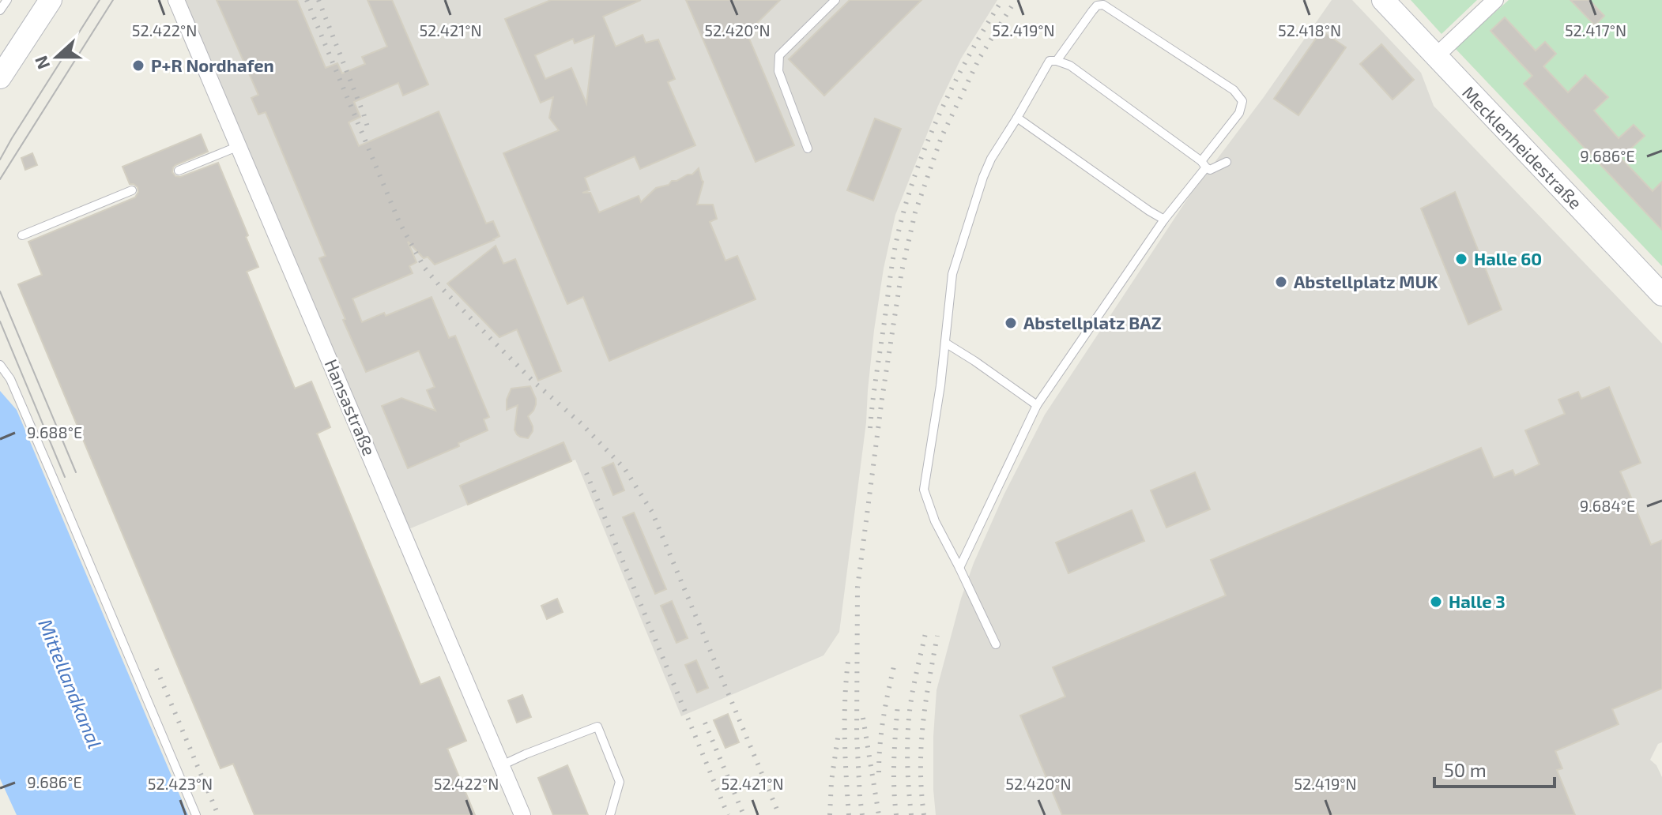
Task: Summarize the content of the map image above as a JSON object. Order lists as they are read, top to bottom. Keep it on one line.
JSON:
{"streets":{"main road":["Mecklenheidestraße"],"street":["Hansastraße"]},"water":["Mittellandkanal"],"places":["P+R Nordhafen","Halle 60","Abstellplatz MUK","Abstellplatz BAZ","Halle 3"],"scale_bar":"50 m","north":"left","coordinates":["52.417°N","52.422°N","52.421°N","52.420°N","52.419°N","52.418°N","9.686°E","9.688°E","9.684°E","52.423°N"]}
